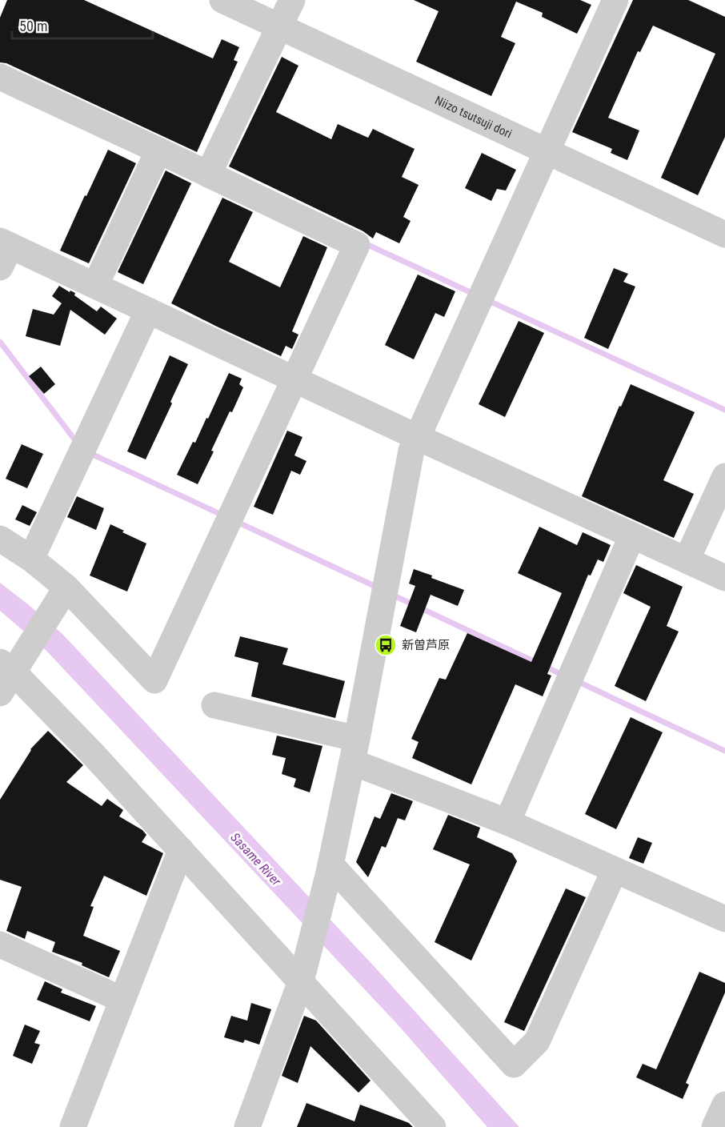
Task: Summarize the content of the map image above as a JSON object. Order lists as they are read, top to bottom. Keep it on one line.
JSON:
{"streets":{"street":["Niizo tsutsuji dori"]},"water":["Sasame River"],"places":{"bus stop":["新曽芦原"]},"scale_bar":"50 m"}
